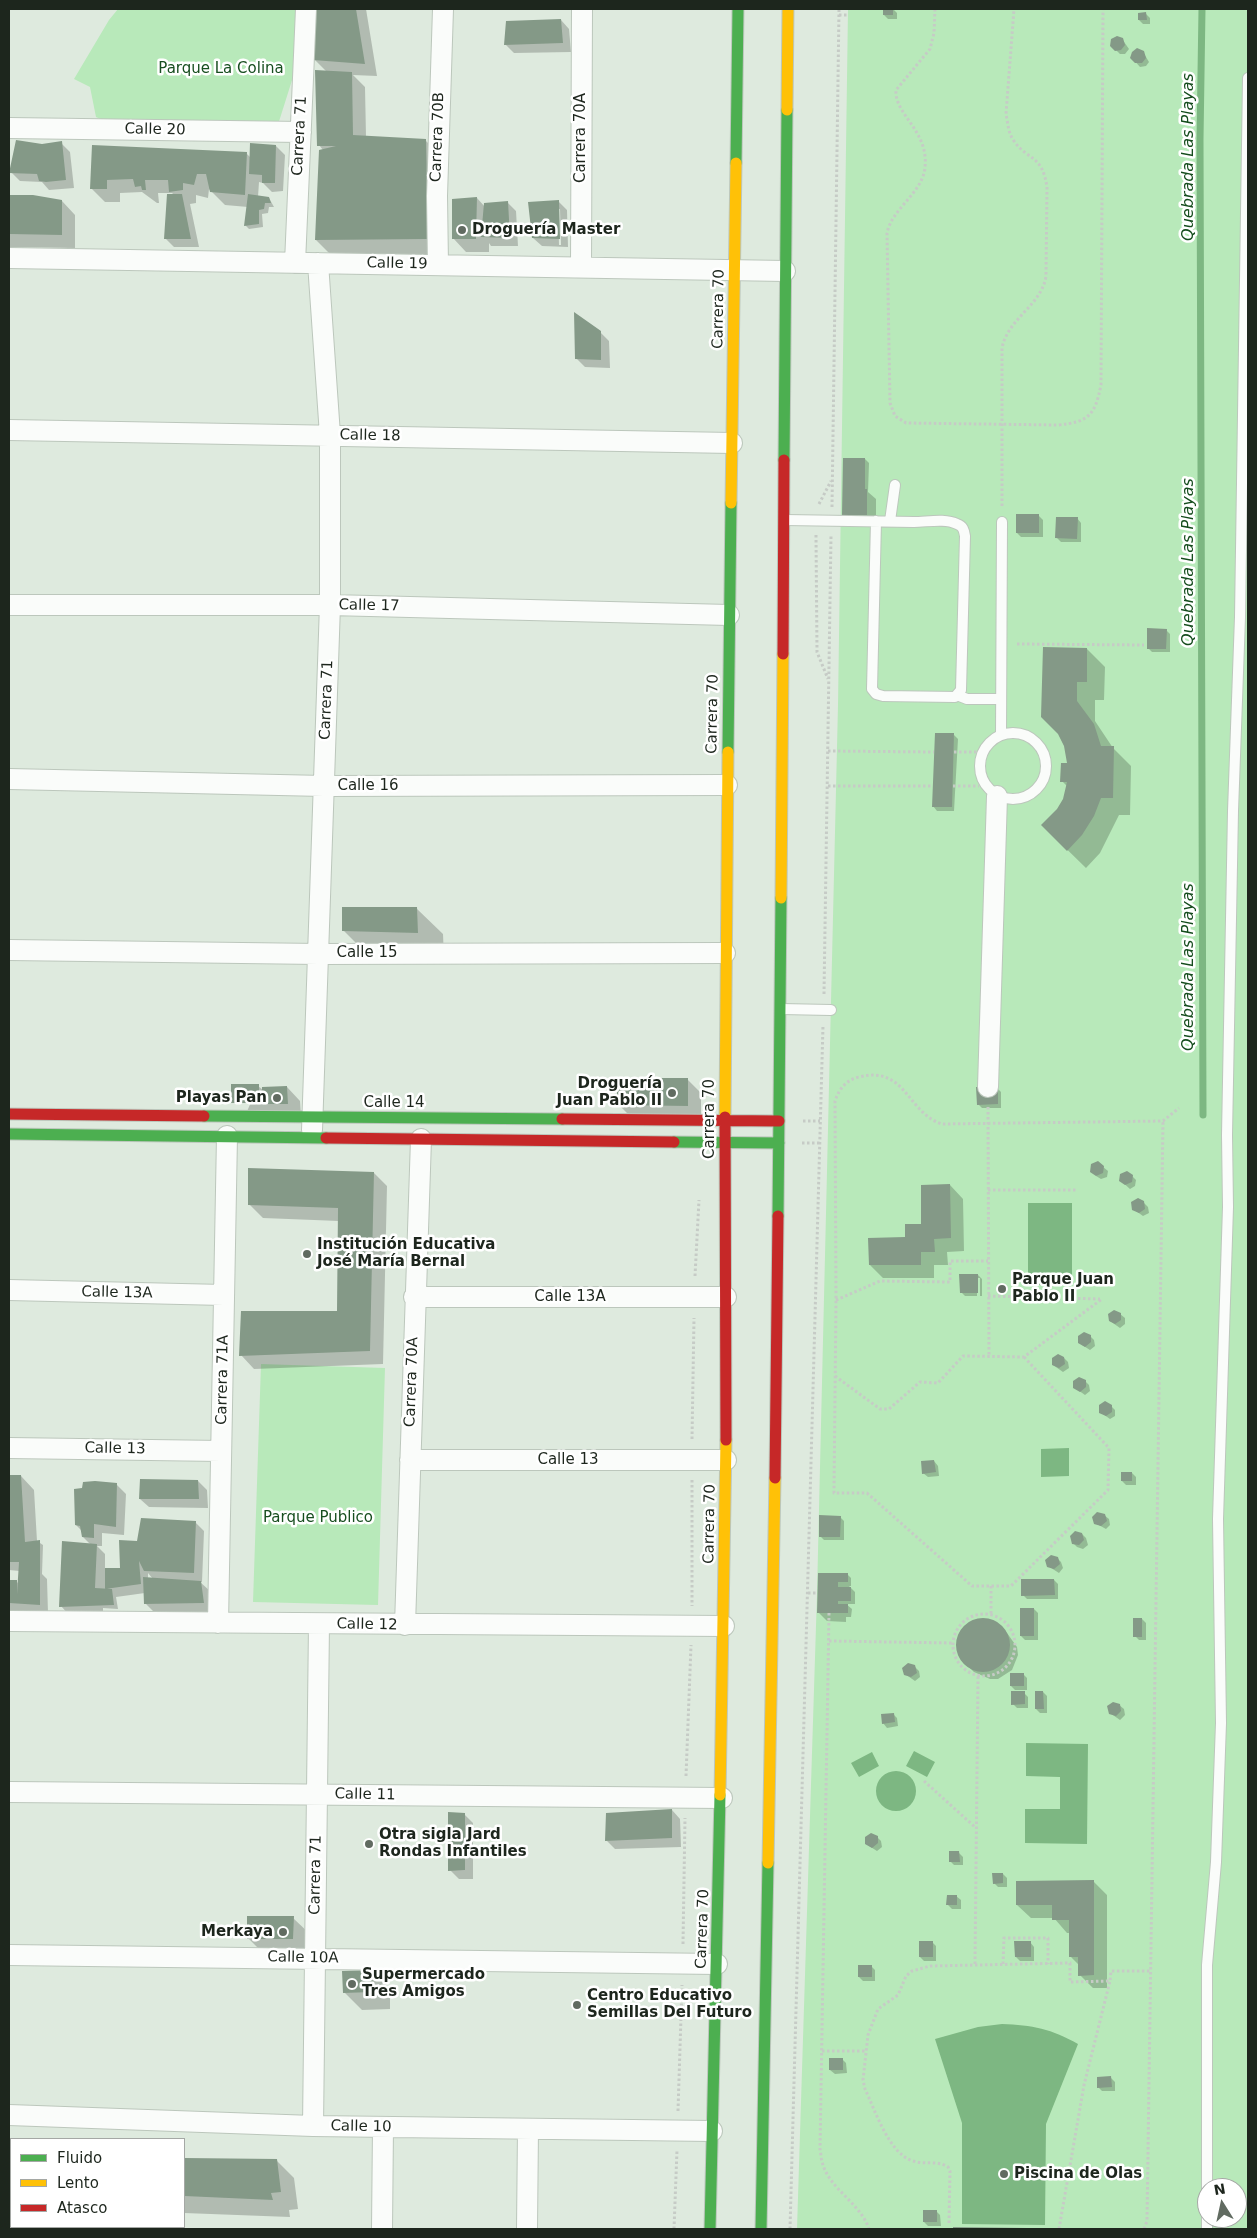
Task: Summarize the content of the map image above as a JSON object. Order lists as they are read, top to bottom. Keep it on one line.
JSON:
{"streets":{"main road":["Carrera 70","Calle 14"],"street":["Calle 20","Carrera 71","Carrera 70B","Carrera 70A","Calle 19","Calle 18","Calle 17","Calle 16","Calle 15","Calle 13A","Carrera 71A","Calle 13","Calle 12","Calle 11","Calle 10A","Calle 10"]},"crossings":[["Calle 20","Carrera 71"],["Carrera 71","Calle 19"],["Carrera 71","Calle 18"],["Carrera 71","Calle 17"],["Carrera 71","Calle 16"],["Carrera 71","Calle 15"],["Carrera 71","Calle 14"],["Carrera 71","Calle 12"],["Carrera 71","Calle 11"],["Carrera 71","Calle 10A"],["Carrera 71","Calle 10"],["Carrera 70B","Calle 19"],["Carrera 70A","Calle 19"],["Carrera 70A","Calle 14"],["Carrera 70A","Calle 13A"],["Carrera 70A","Calle 13"],["Carrera 70A","Calle 12"],["Calle 19","Carrera 70"],["Carrera 70","Calle 18"],["Carrera 70","Calle 17"],["Carrera 70","Calle 16"],["Carrera 70","Calle 15"],["Carrera 70","Calle 14"],["Carrera 70","Calle 13A"],["Carrera 70","Calle 13"],["Carrera 70","Calle 12"],["Carrera 70","Calle 11"],["Carrera 70","Calle 10A"],["Carrera 70","Calle 10"],["Calle 14","Carrera 71A"],["Calle 13A","Carrera 71A"],["Carrera 71A","Calle 13"],["Carrera 71A","Calle 12"]],"water":["Quebrada Las Playas"],"parks":["Parque La Colina","Parque Publico"],"places":["Droguería Master","Droguería Juan Pablo II","Playas Pan","Institución Educativa José María Bernal","Parque Juan Pablo II","Otra sigla Jard Rondas Infantiles","Merkaya","Supermercado Tres Amigos","Centro Educativo Semillas Del Futuro","Piscina de Olas"],"legend":["Fluido","Lento","Atasco"],"north":"top"}
